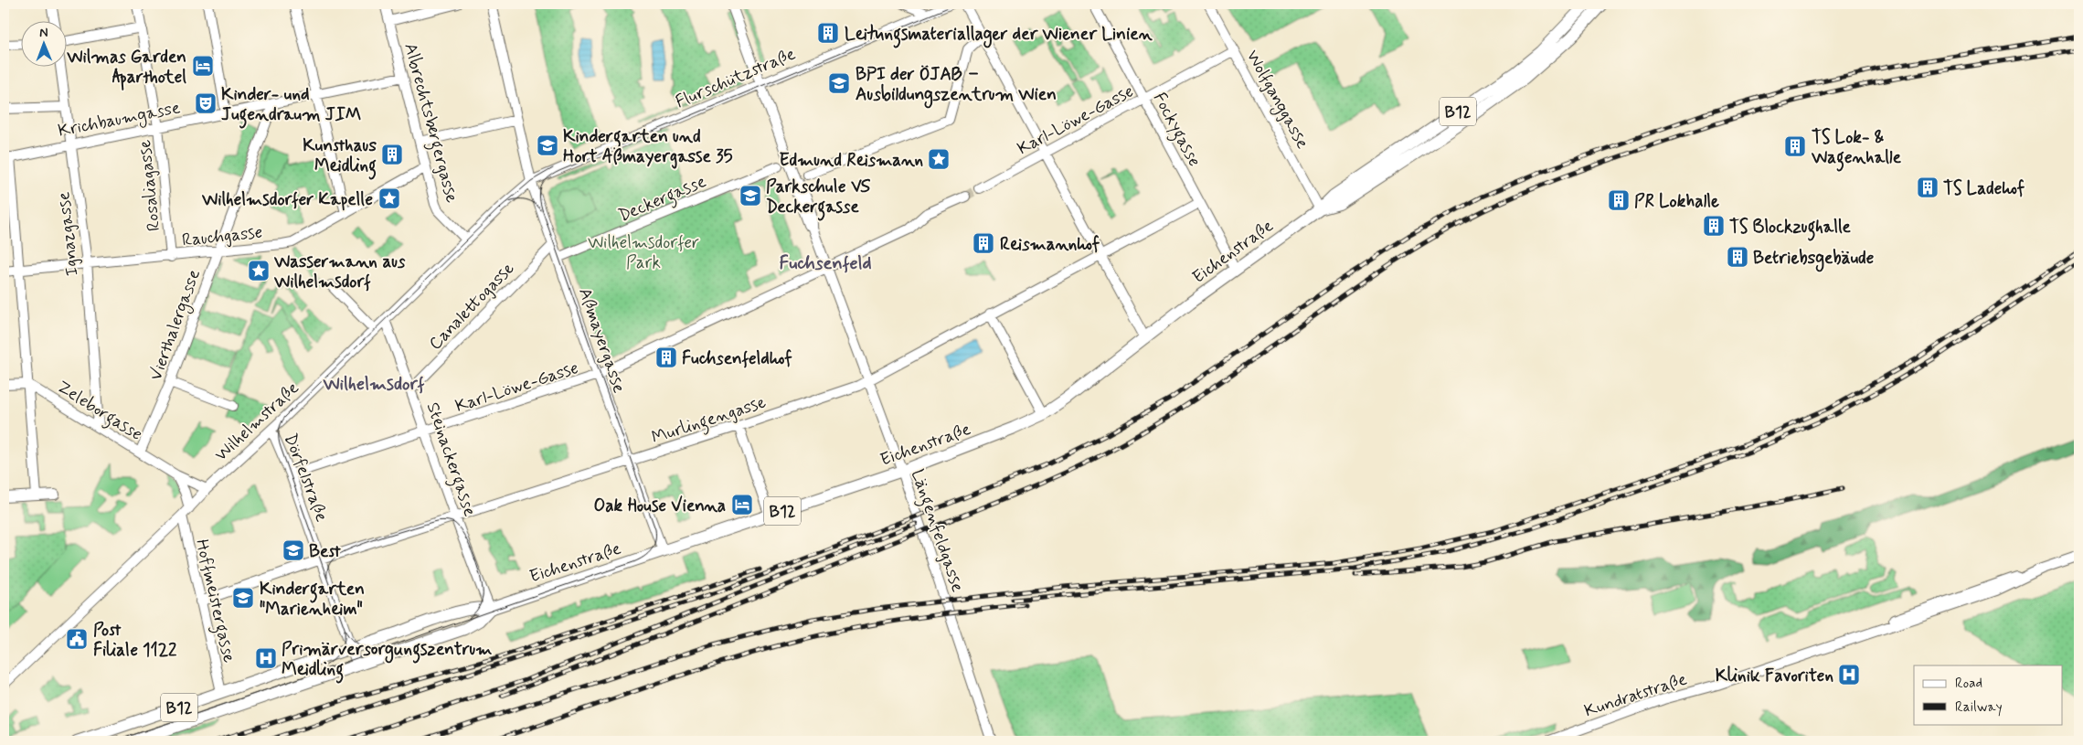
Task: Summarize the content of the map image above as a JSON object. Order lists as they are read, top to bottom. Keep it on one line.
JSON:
{"streets":{"main road":["B12","Eichenstraße"],"street":["Flurschützstraße","Wolfganggasse","Krichbaumgasse","Karl-Löwe-Gasse","Albrechtsbergergasse","Fockygasse","Rosaliagasse","Deckergasse","Ignazgasse","Rauchgasse","Canalettogasse","Vierthalergasse","Aßmayergasse","Zeleborgasse","Murlingengasse","Wilhelmstraße","Steinackergasse","Dörfelstraße","Längenfeldgasse","Hoffmeistergasse","Kundratstraße"]},"crossings":[["Flurschützstraße","Aßmayergasse"],["Flurschützstraße","Wilhelmstraße"],["Flurschützstraße","Längenfeldgasse"],["Wolfganggasse","Karl-Löwe-Gasse"],["Wolfganggasse","Eichenstraße"],["Krichbaumgasse","Albrechtsbergergasse"],["Krichbaumgasse","Rosaliagasse"],["Krichbaumgasse","Ignazgasse"],["Krichbaumgasse","Vierthalergasse"],["Karl-Löwe-Gasse","Fockygasse"],["Karl-Löwe-Gasse","Aßmayergasse"],["Karl-Löwe-Gasse","Steinackergasse"],["Karl-Löwe-Gasse","Dörfelstraße"],["Karl-Löwe-Gasse","Längenfeldgasse"],["Albrechtsbergergasse","Rauchgasse"],["Albrechtsbergergasse","Wilhelmstraße"],["Fockygasse","Eichenstraße"],["Fockygasse","Murlingengasse"],["Rosaliagasse","Rauchgasse"],["Deckergasse","Aßmayergasse"],["Ignazgasse","Rauchgasse"],["Ignazgasse","Zeleborgasse"],["Rauchgasse","Vierthalergasse"],["Eichenstraße","Aßmayergasse"],["Eichenstraße","Steinackergasse"],["Eichenstraße","Dörfelstraße"],["Eichenstraße","Längenfeldgasse"],["Eichenstraße","Hoffmeistergasse"],["Canalettogasse","Aßmayergasse"],["Canalettogasse","Steinackergasse"],["Vierthalergasse","Zeleborgasse"],["Aßmayergasse","Murlingengasse"],["Aßmayergasse","Wilhelmstraße"],["Zeleborgasse","Wilhelmstraße"],["Murlingengasse","Steinackergasse"],["Murlingengasse","Dörfelstraße"],["Murlingengasse","Längenfeldgasse"],["Murlingengasse","Hoffmeistergasse"],["Wilhelmstraße","Steinackergasse"],["Wilhelmstraße","Dörfelstraße"],["Wilhelmstraße","Hoffmeistergasse"]],"districts":["Fuchsenfeld","Wilhelmsdorf"],"parks":["Wilhelmsdorfer Park"],"places":{"building":["Leitungsmateriallager der Wiener Linien","TS Lok- & Wagenhalle","Kunsthaus Meidling","TS Ladehof","PR Lokhalle","TS Blockzughalle","Reismannhof","Betriebsgebäude","Fuchsenfeldhof"],"hotel":["Wilmas Garden Aparthotel","Oak House Vienna"],"school or university":["BPI der ÖJAB – Ausbildungszentrum Wien","Kindergarten und Hort Aßmayergasse 35","Parkschule VS Deckergasse","Best","Kindergarten \"Marienheim\""],"theatre":["Kinder- und Jugendraum JIM"],"place":["Edmund Reismann","Wilhelmsdorfer Kapelle","Wassermann aus Wilhelmsdorf"],"public building":["Post Filiale 1122"],"hospital":["Primärversorgungszentrum Meidling","Klinik Favoriten"]},"legend":["Road","Railway"],"north":"top"}
